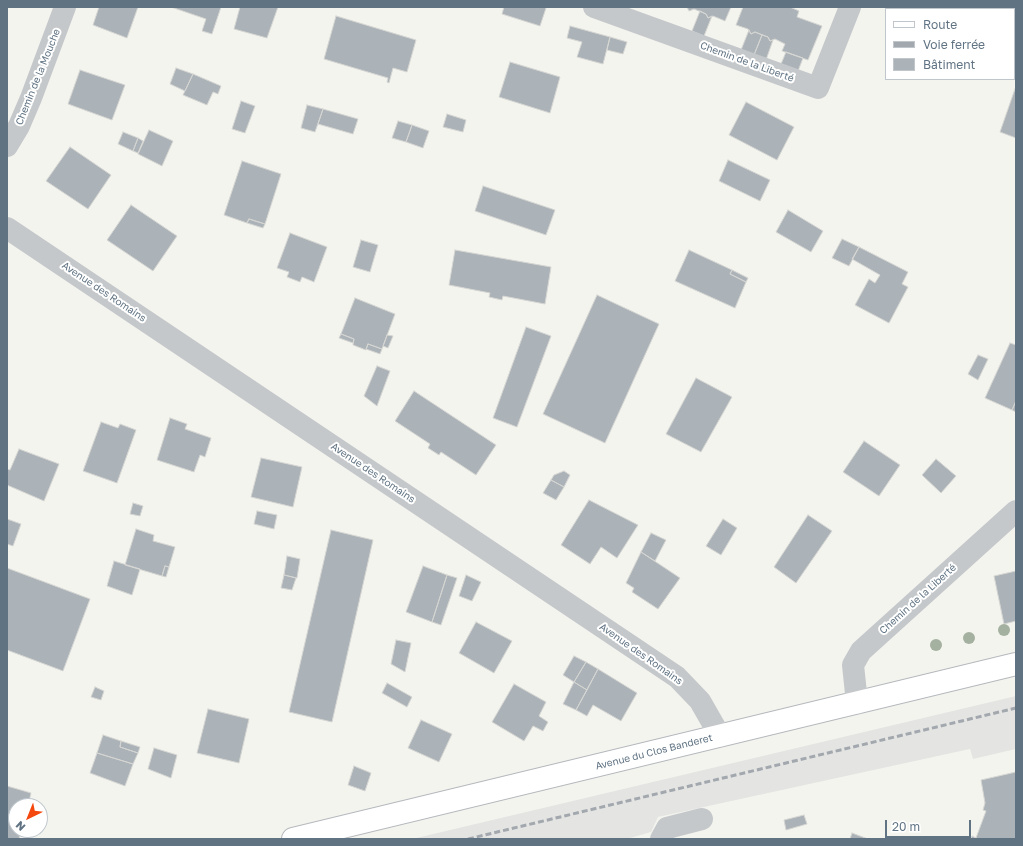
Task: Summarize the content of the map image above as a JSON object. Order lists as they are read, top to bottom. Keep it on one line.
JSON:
{"streets":{"main road":["Avenue du Clos Banderet"],"street":["Chemin de la Liberté","Chemin de la Mouche","Avenue des Romains"]},"crossings":[["Chemin de la Liberté","Avenue du Clos Banderet"],["Avenue des Romains","Avenue du Clos Banderet"]],"legend":["Route","Voie ferrée","Bâtiment"],"scale_bar":"20 m","north":"bottom left"}
